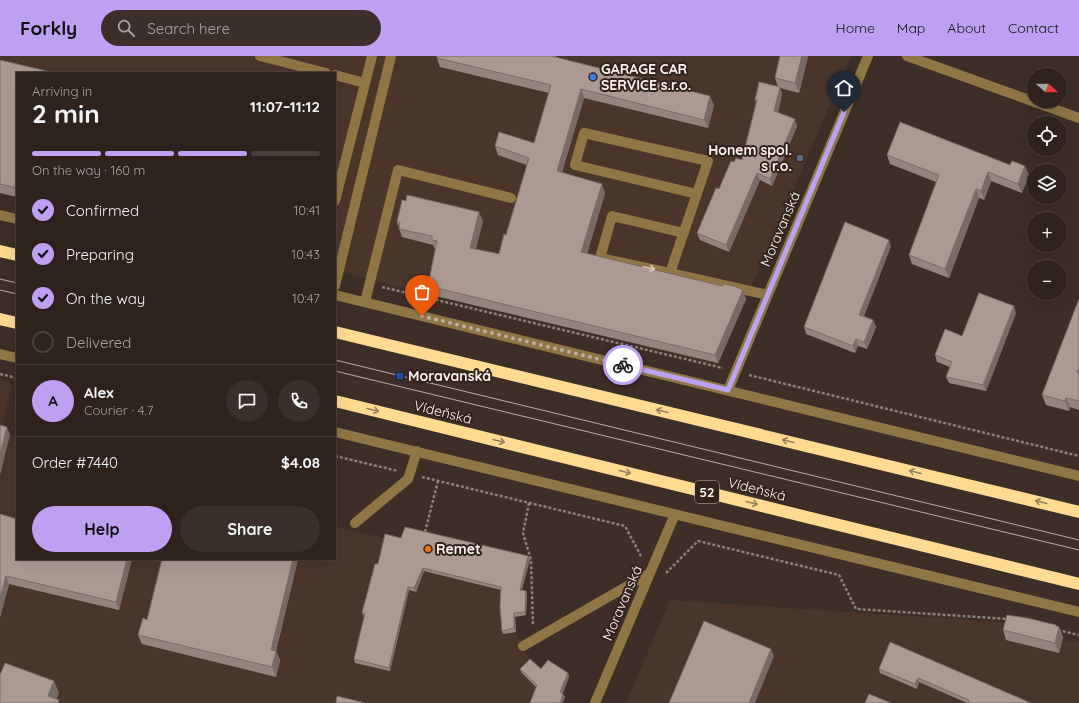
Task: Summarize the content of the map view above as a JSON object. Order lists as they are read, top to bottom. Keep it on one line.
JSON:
{"streets":{"highway":["Vídeňská","52"],"street":["Moravanská"]},"places":{"other":["GARAGE CAR SERVICE s.r.o.","Honem spol. s r.o.","Remet"],"transit":["Moravanská"]},"north":"right","page":{"header":"Forkly","search":"Search here","nav":["Home","Map","About","Contact"],"map_buttons":["+","−"],"heading":["2 min","Arriving in","11:07–11:12"],"panel":["Alex","Courier · 4.7","Order #7440","$4.08"],"bar":"On the way · 160 m","list":[["Confirmed","10:41"],["Preparing","10:43"],["On the way","10:47"],"Delivered"],"round":"A","buttons":["Help","Share"]}}
